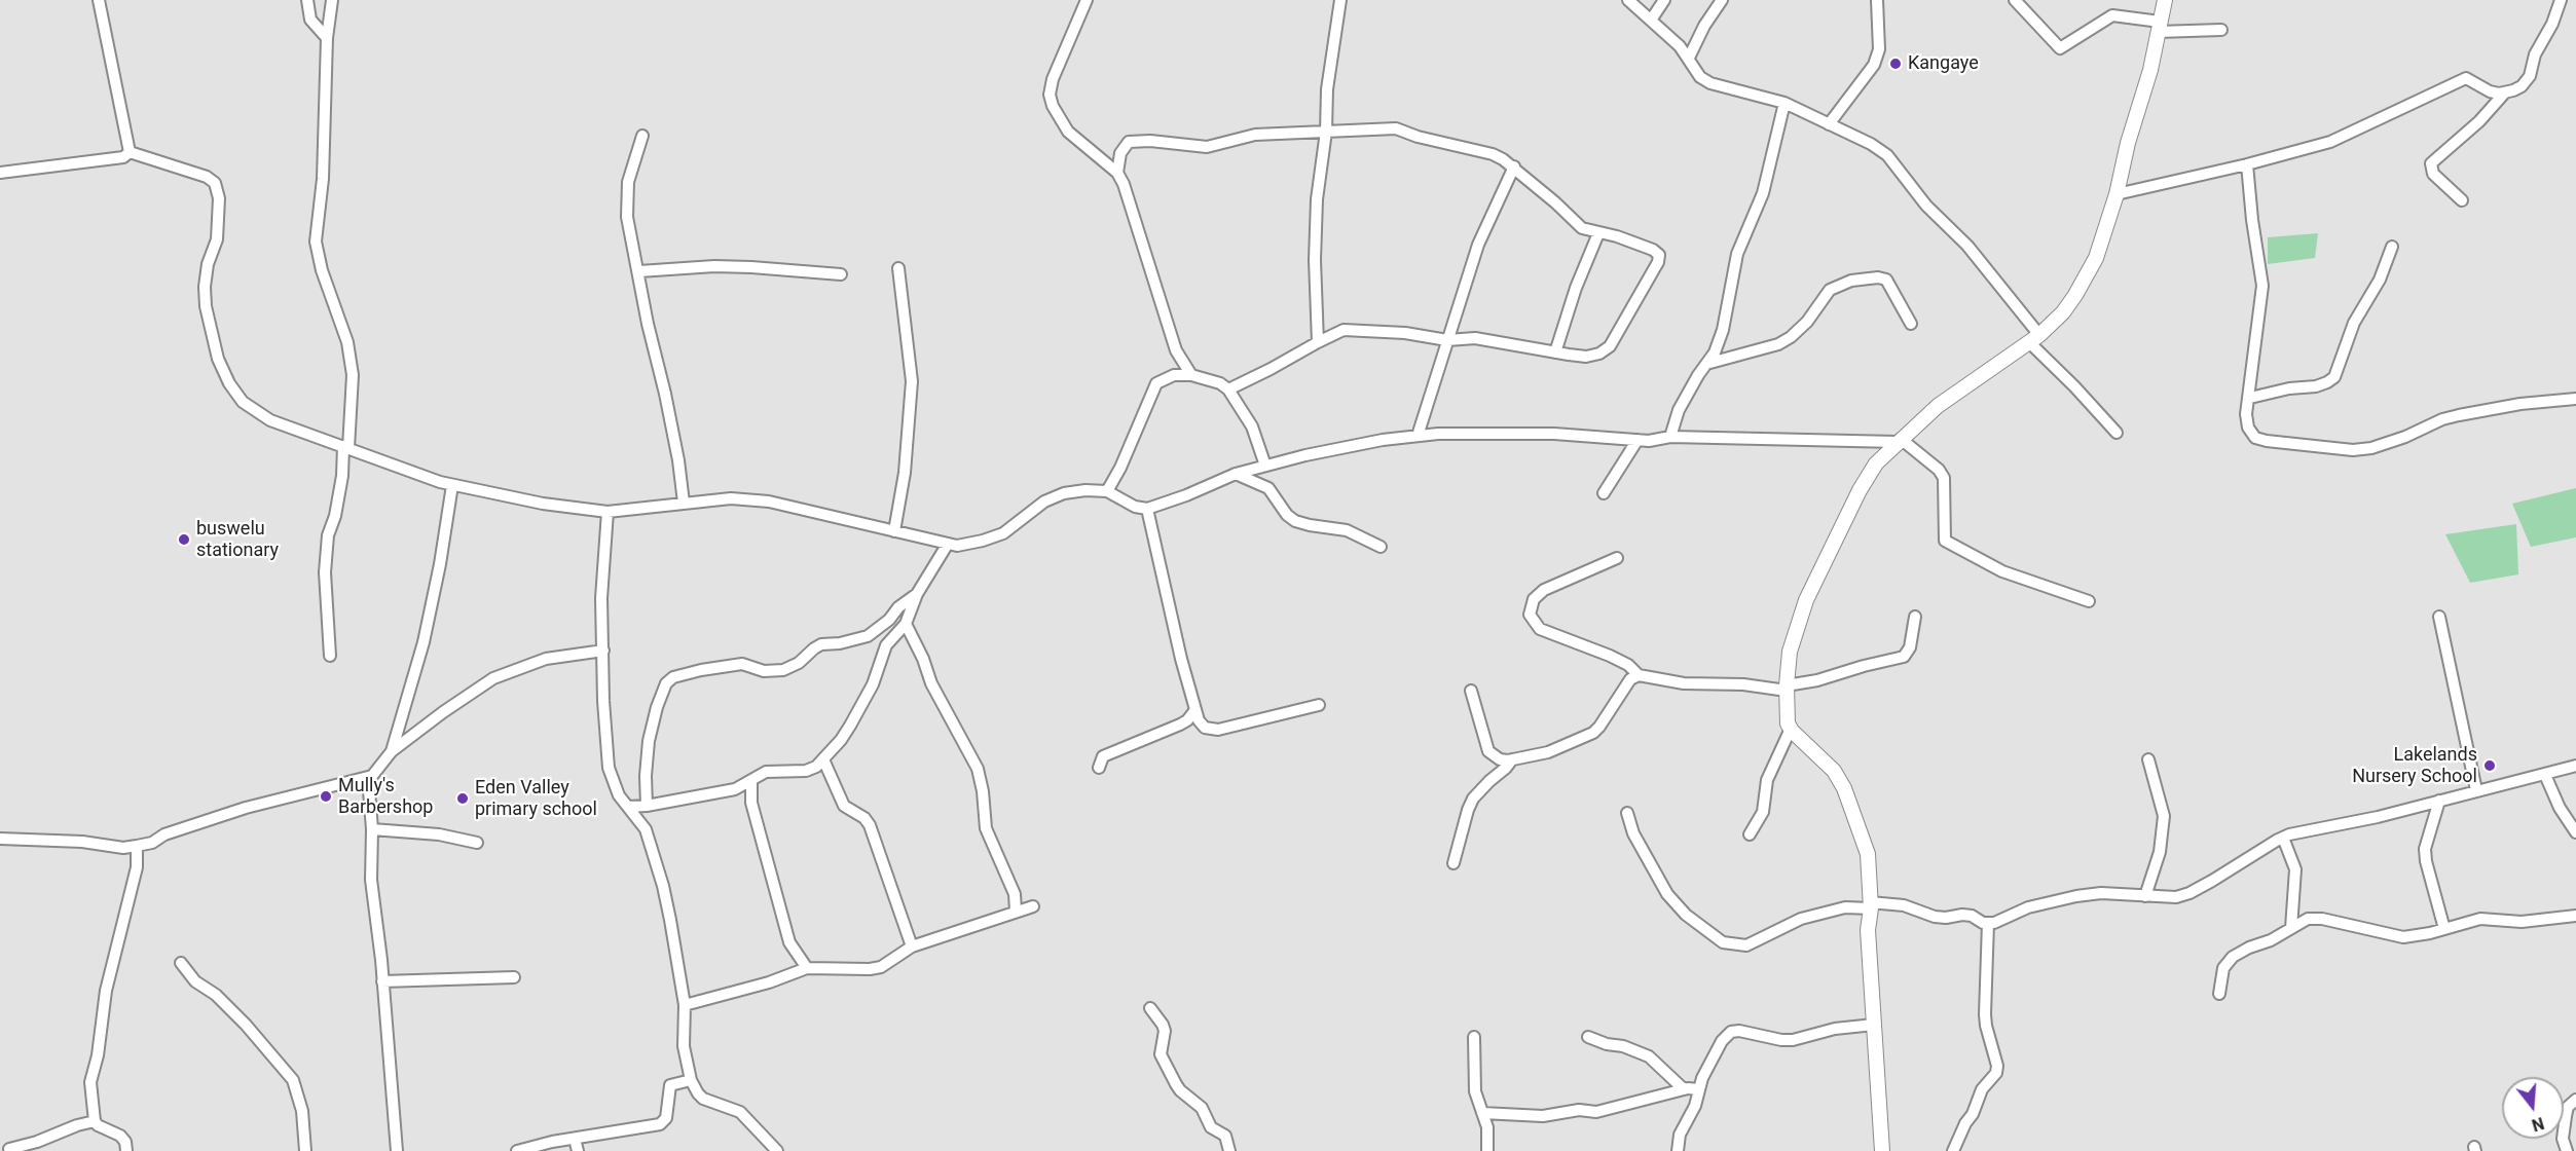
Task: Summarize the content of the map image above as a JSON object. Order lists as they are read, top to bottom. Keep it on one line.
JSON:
{"places":["Kangaye","buswelu stationary","Lakelands Nursery School","Mully's Barbershop","Eden Valley primary school"],"north":"bottom"}
